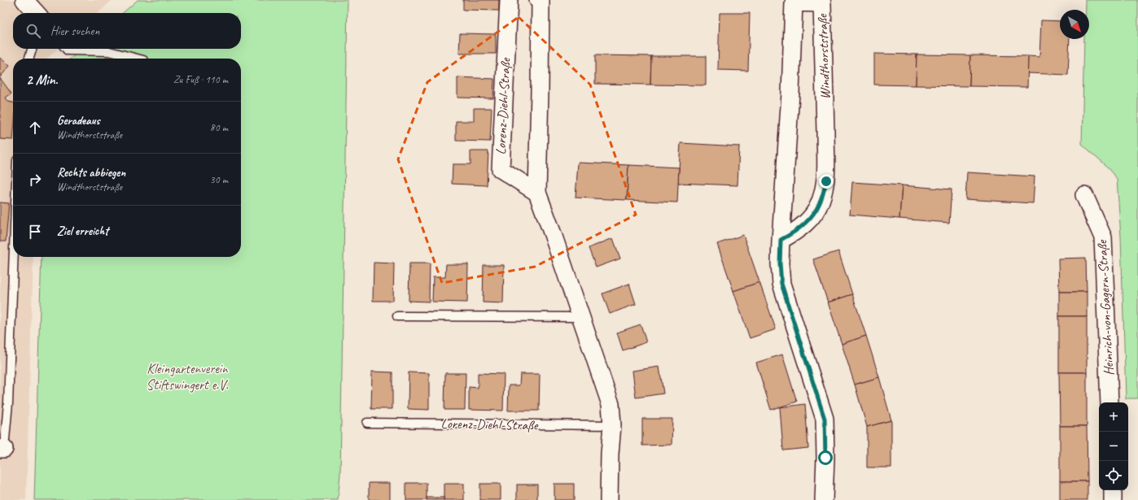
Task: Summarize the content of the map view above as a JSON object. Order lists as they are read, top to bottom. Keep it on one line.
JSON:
{"streets":{"street":["Windthorststraße","Lorenz-Diehl-Straße","Heinrich-von-Gagern-Straße"]},"parks":["Kleingartenverein Stiftswingert e.V."],"north":"bottom right","page":{"search":"Hier suchen","heading":["2 Min.","Zu Fuß · 110 m"],"list":[["Geradeaus","Windthorststraße","80 m"],["Rechts abbiegen","Windthorststraße","30 m"],"Ziel erreicht"],"map_buttons":["+","−"]}}
